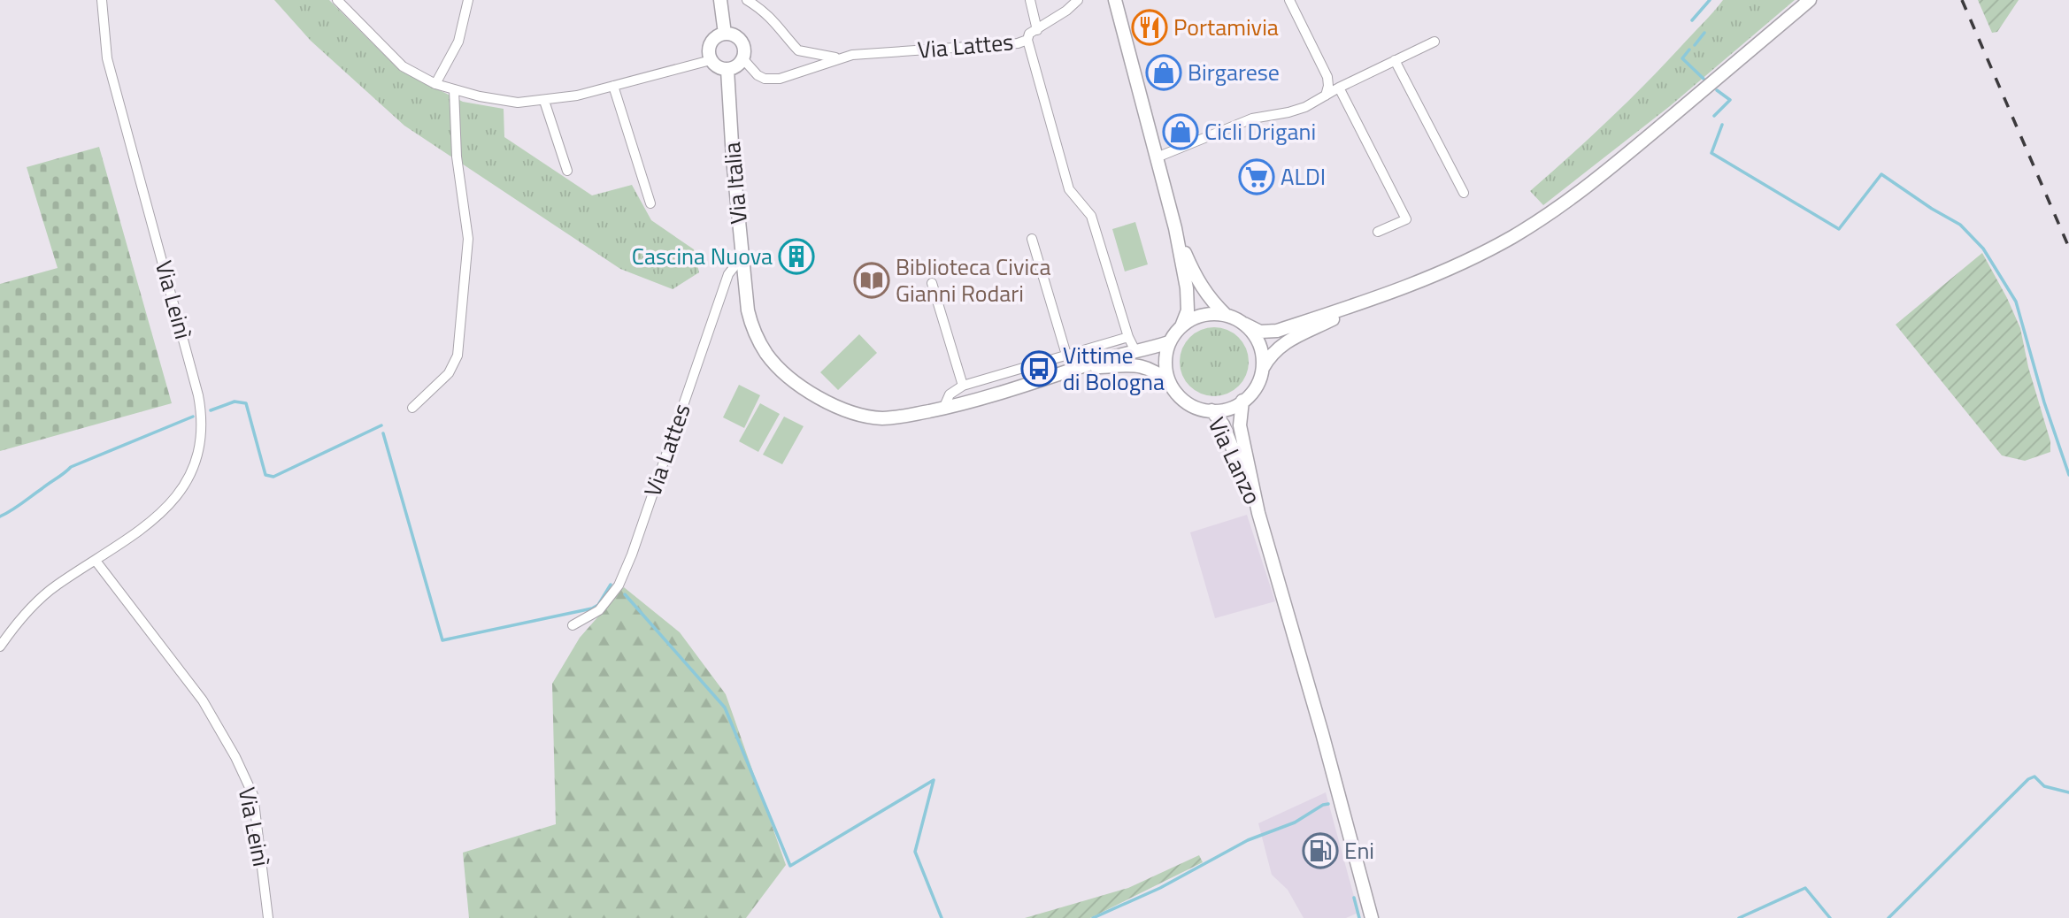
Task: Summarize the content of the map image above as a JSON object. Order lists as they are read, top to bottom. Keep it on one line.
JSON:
{"streets":{"main road":["Via Italia","Via Lanzo"],"street":["Via Lattes","Via Leinì"]},"crossings":[["Via Lattes","Via Italia"],["Via Italia","Via Lanzo"]],"places":{"restaurant":["Portamivia"],"shop":["Birgarese","Cicli Drigani"],"supermarket":["ALDI"],"building":["Cascina Nuova"],"library":["Biblioteca Civica Gianni Rodari"],"bus stop":["Vittime di Bologna"],"fuel station":["Eni"]}}
